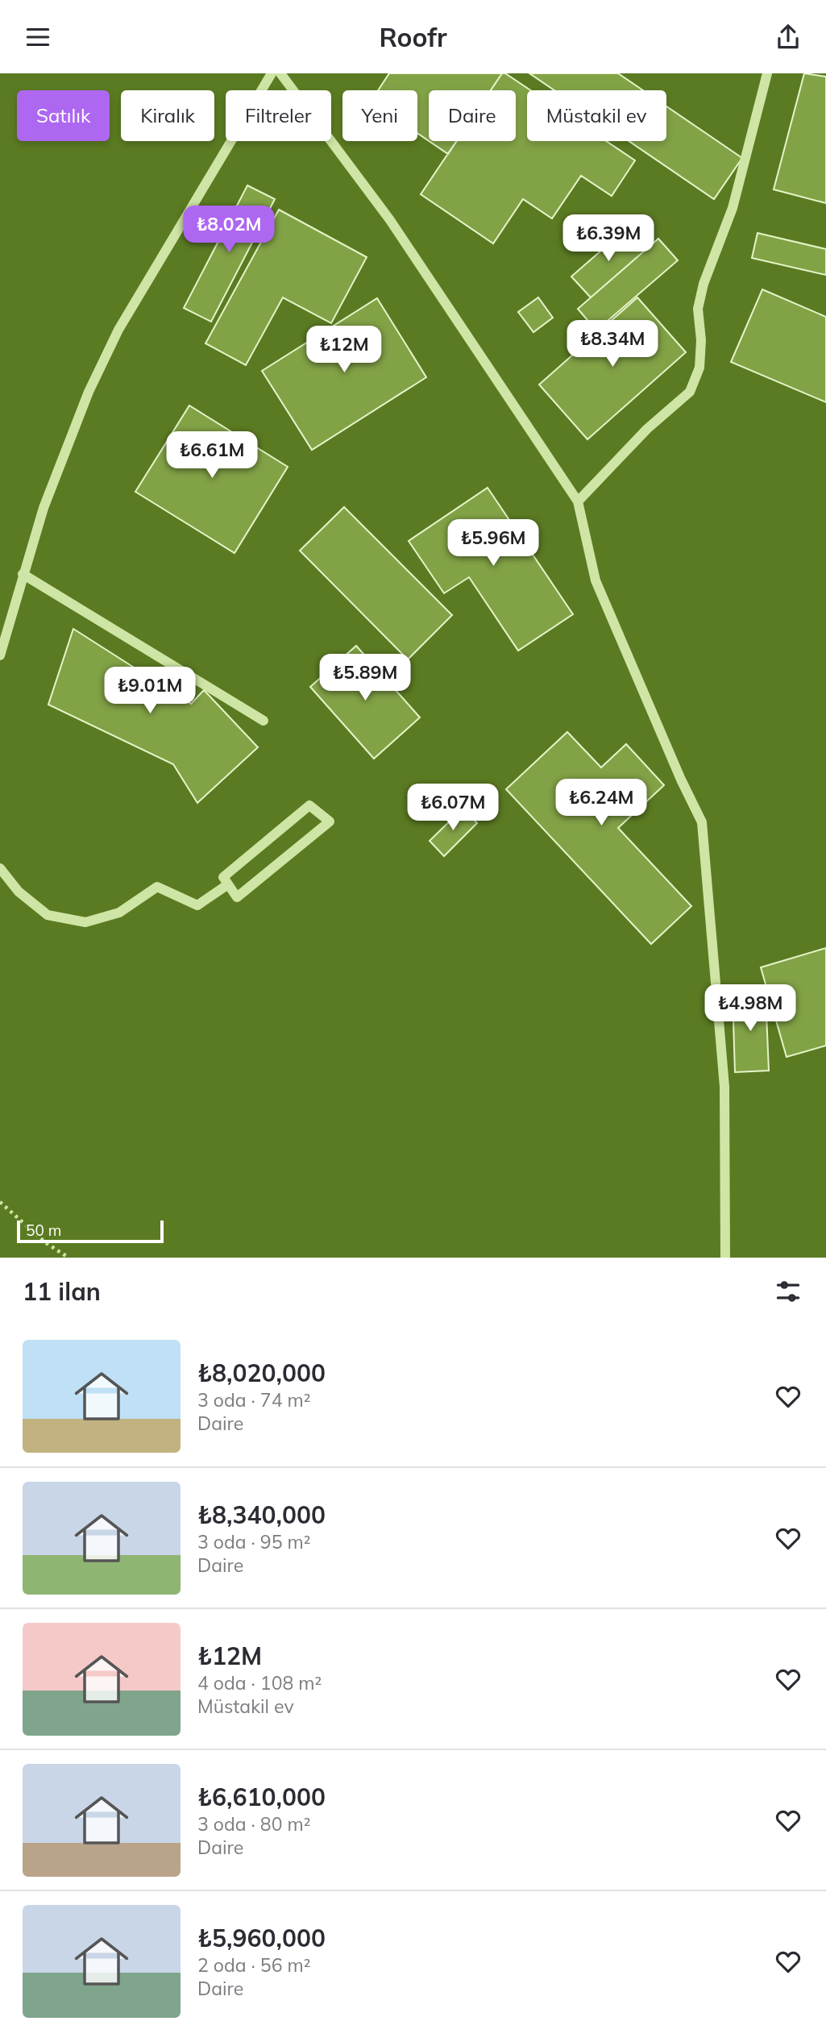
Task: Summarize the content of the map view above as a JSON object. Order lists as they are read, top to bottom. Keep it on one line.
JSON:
{"scale_bar":"50 m","page":{"header":"Roofr","chip":["Satılık","Kiralık","Filtreler","Yeni","Daire","Müstakil ev"],"price":["₺8.02M","₺6.39M","₺8.34M","₺12M","₺6.61M","₺5.96M","₺5.89M","₺9.01M","₺6.24M","₺6.07M","₺4.98M"],"scale":"50 m","heading":"11 ilan","list":[{"name":"₺8,020,000","note":"3 oda · 74 m² · Daire"},{"name":"₺8,340,000","note":"3 oda · 95 m² · Daire"},{"name":"₺12M","note":"4 oda · 108 m² · Müstakil ev"},{"name":"₺6,610,000","note":"3 oda · 80 m² · Daire"},{"name":"₺5,960,000","note":"2 oda · 56 m² · Daire"}]}}
